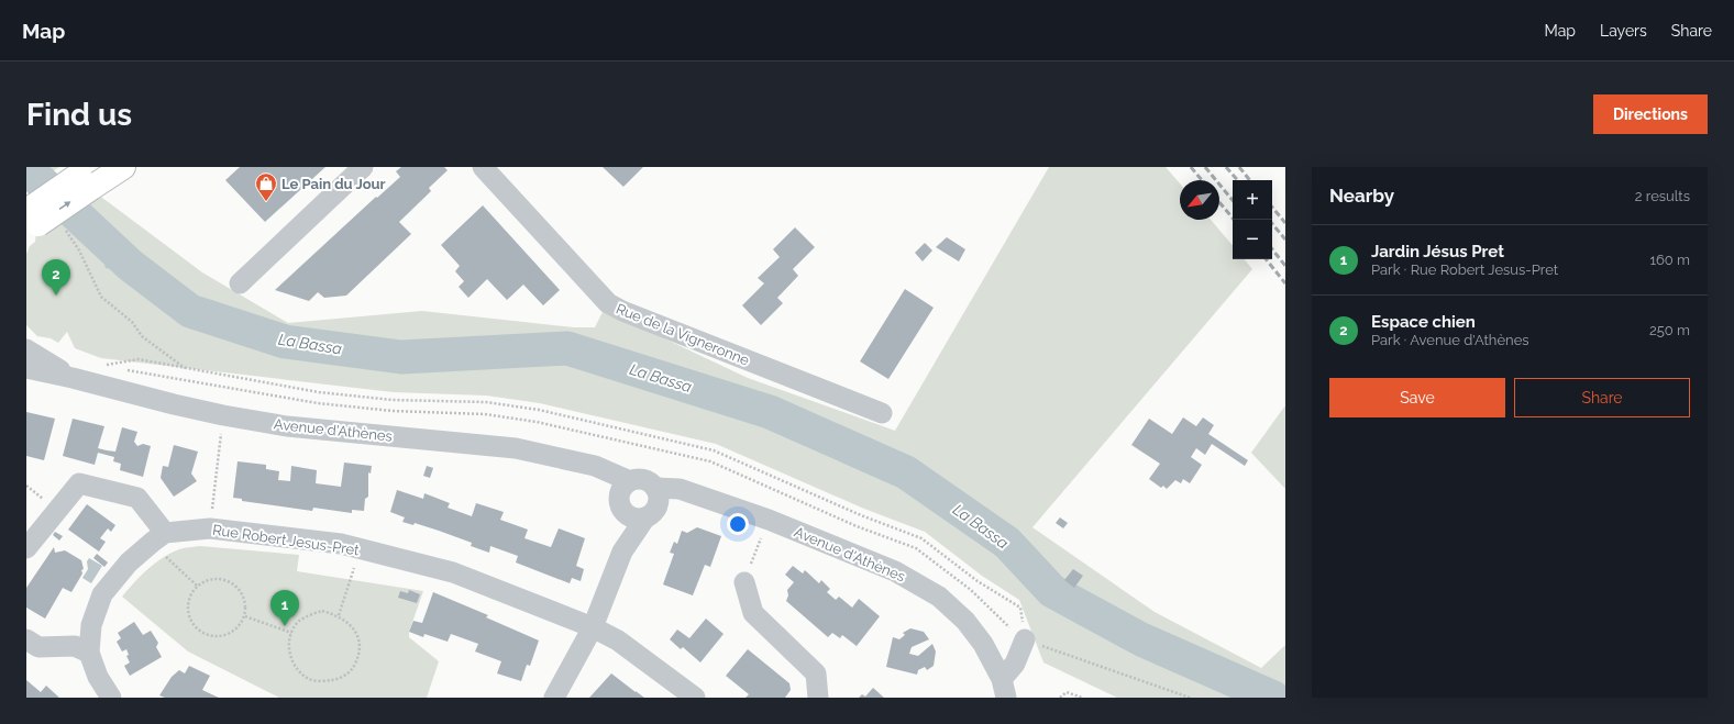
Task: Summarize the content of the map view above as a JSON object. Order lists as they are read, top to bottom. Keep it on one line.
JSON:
{"streets":{"street":["Rue de la Vigneronne","Avenue d'Athènes","Rue Robert Jesus-Pret"]},"water":["La Bassa"],"places":{"shop":["Le Pain du Jour"]},"north":"bottom left","page":{"header":"Map","nav":["Map","Layers","Share"],"buttons":["Directions",["Save","Share"]],"title":"Find us","heading":["Nearby","2 results"],"map_buttons":["+","−"],"list":[{"mark":"1","name":"Jardin Jésus Pret","note":"Park · Rue Robert Jesus-Pret","value":"160 m"},{"mark":"2","name":"Espace chien","note":"Park · Avenue d'Athènes","value":"250 m"}],"pins":["2","1"]}}
